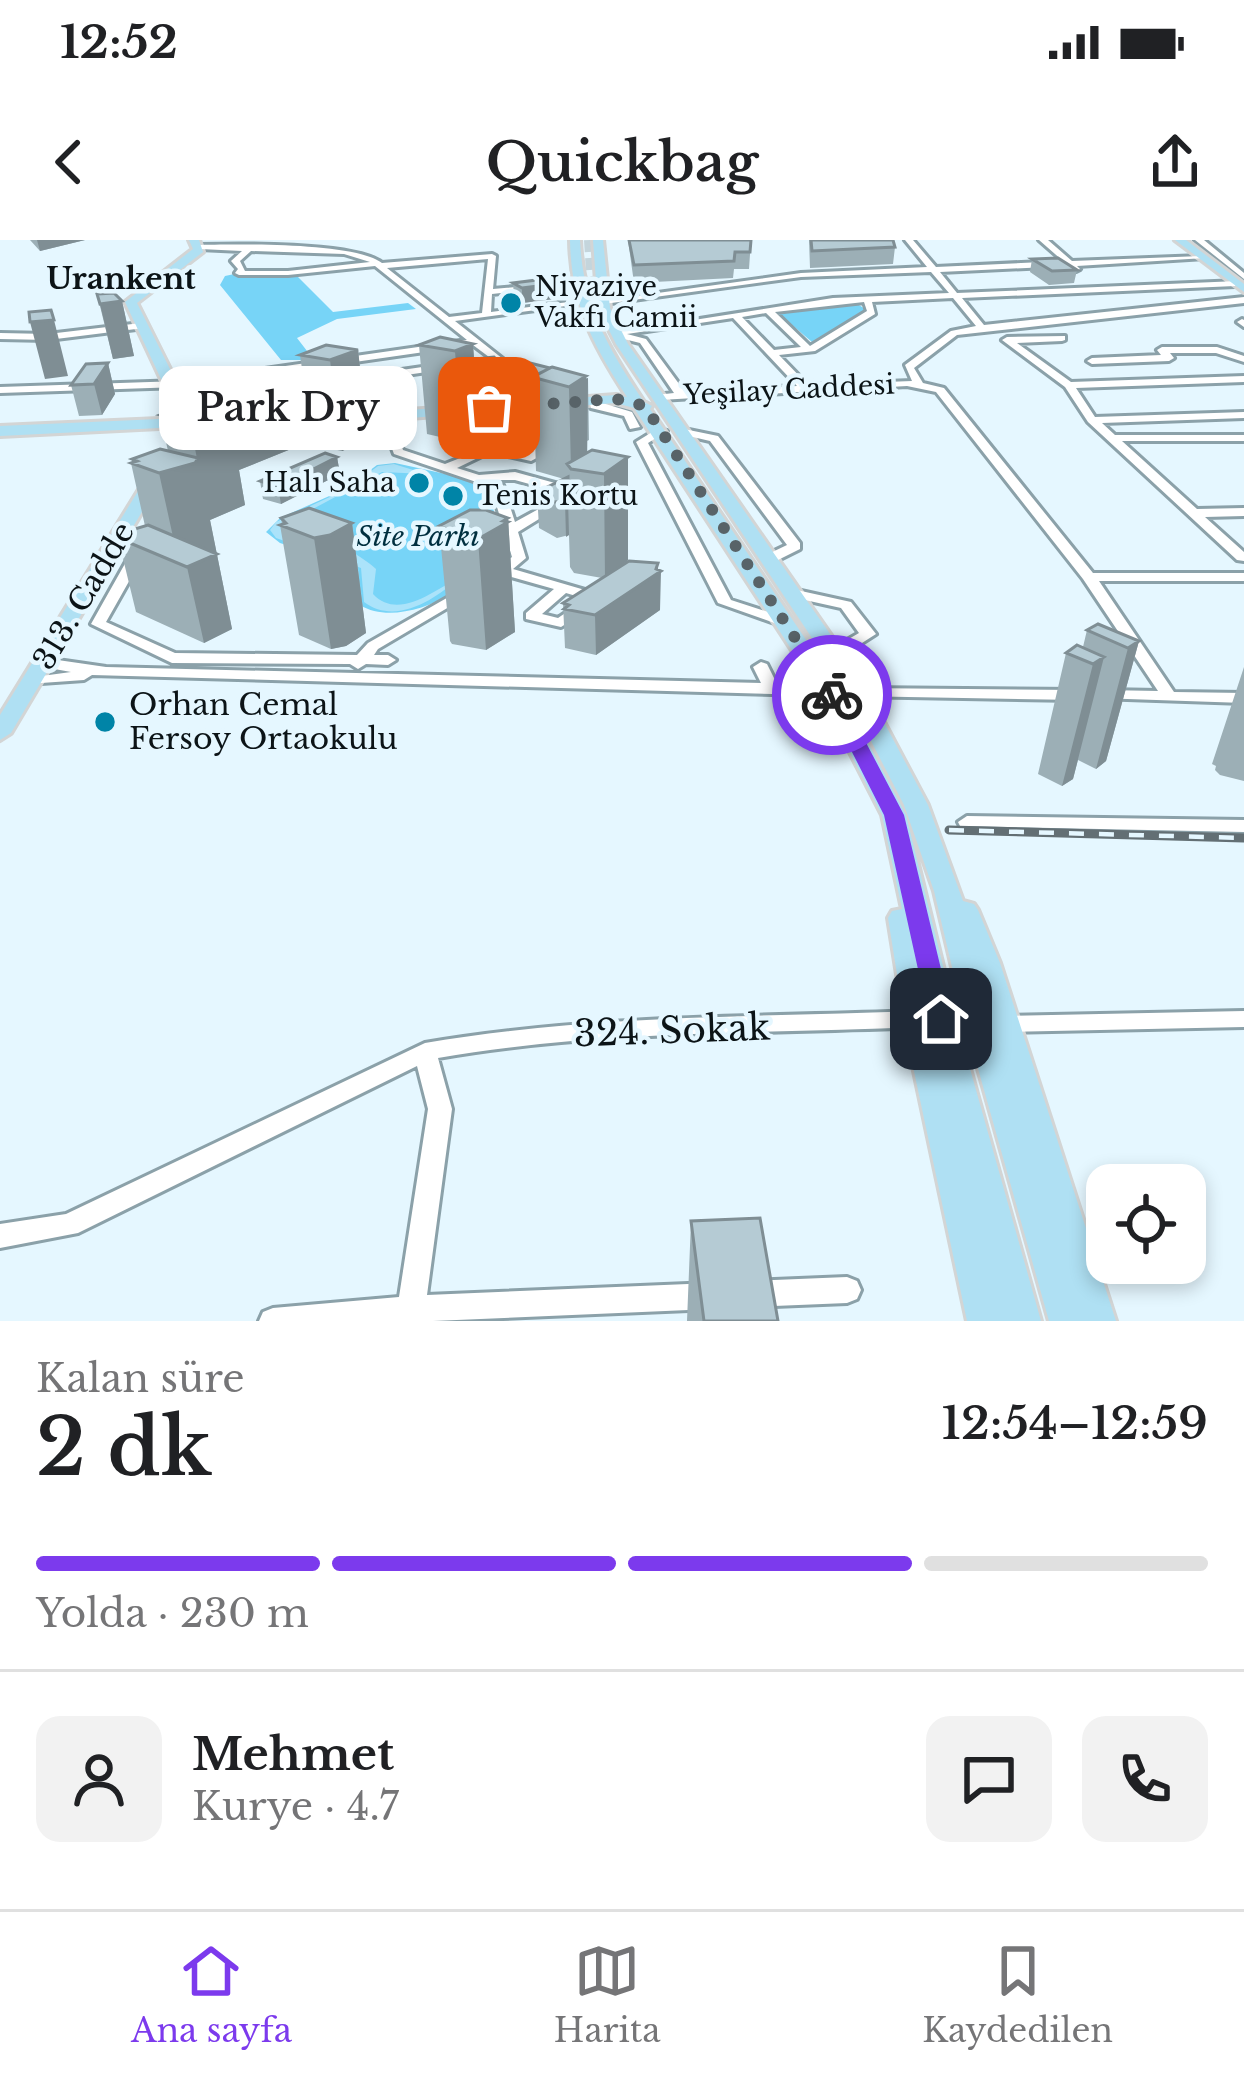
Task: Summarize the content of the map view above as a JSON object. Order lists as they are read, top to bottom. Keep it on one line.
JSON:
{"streets":{"main road":["Yeşilay Caddesi","313. Cadde"],"street":["324. Sokak"]},"districts":["Urankent"],"parks":["Site Parkı"],"places":["Niyaziye Vakfı Camii","Park Dry","Halı Saha","Tenis Kortu","Orhan Cemal Fersoy Ortaokulu"],"page":{"status":"12:52","header":"Quickbag","bubble":"Park Dry","heading":["2 dk","Kalan süre","12:54–12:59"],"panel":["Mehmet","Kurye · 4.7"],"bar":"Yolda · 230 m","tabs":["Ana sayfa","Harita","Kaydedilen"]}}
